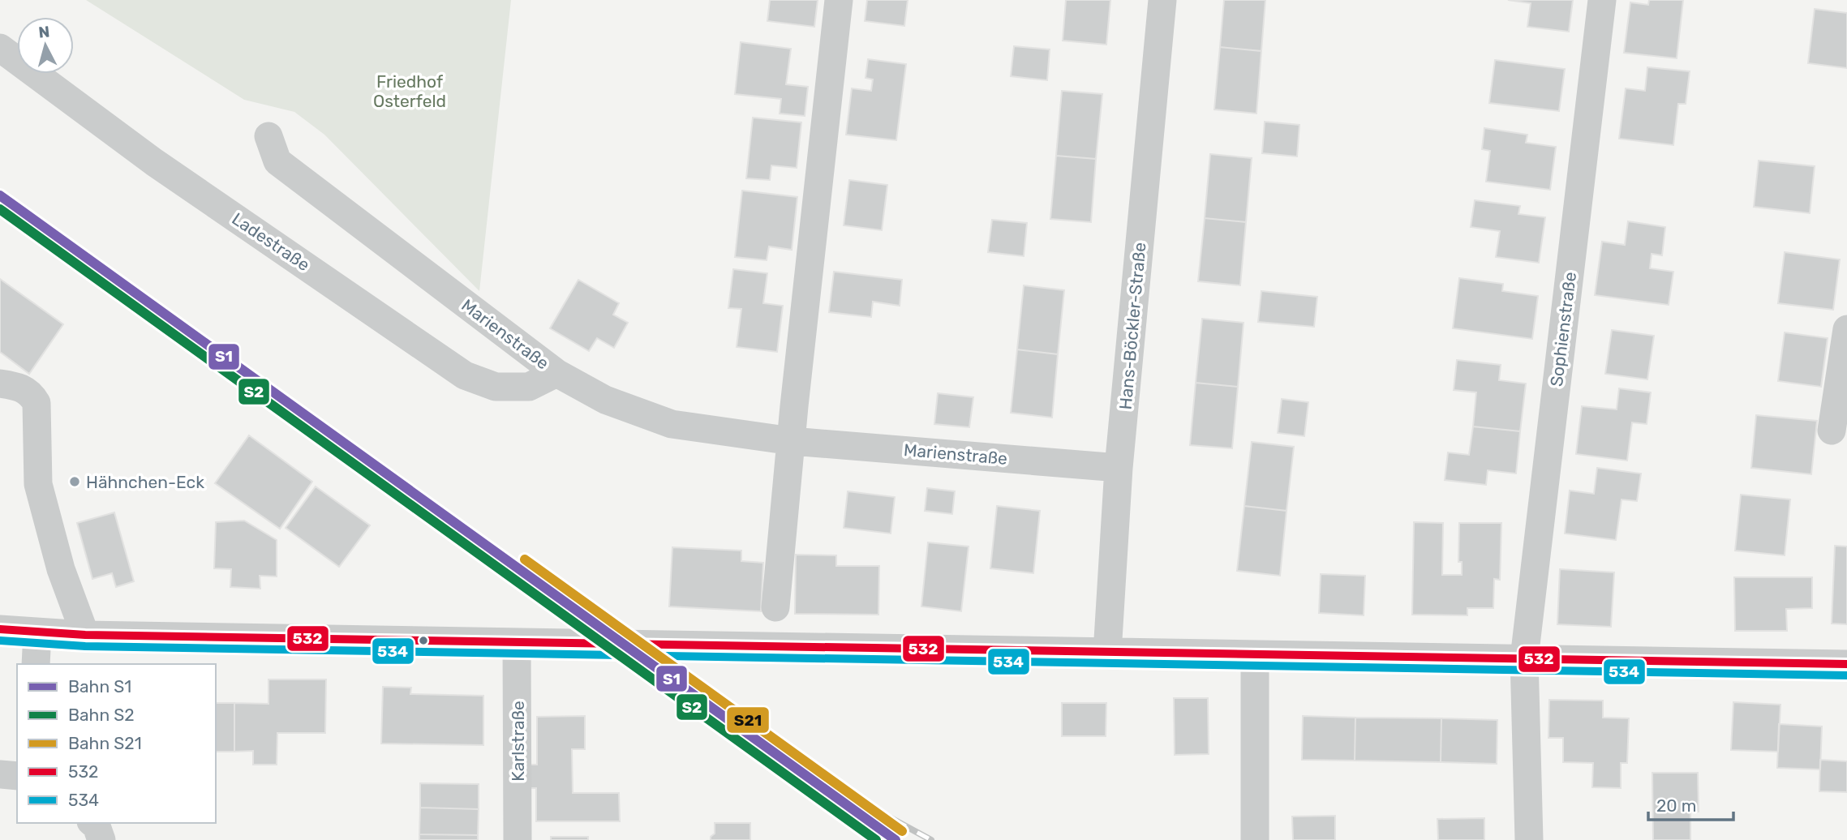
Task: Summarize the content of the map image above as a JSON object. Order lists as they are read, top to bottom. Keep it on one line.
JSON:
{"streets":{"street":["Ladestraße","Hans-Böckler-Straße","Sophienstraße","Marienstraße","Karlstraße"]},"crossings":[["Ladestraße","Marienstraße"],["Hans-Böckler-Straße","Marienstraße"]],"parks":["Friedhof Osterfeld"],"places":["Hähnchen-Eck"],"lines":["rail line S1","rail line S2","rail line S21","transit line 532","transit line 534"],"legend":["Bahn S1","Bahn S2","Bahn S21","532","534"],"scale_bar":"20 m","north":"top"}
